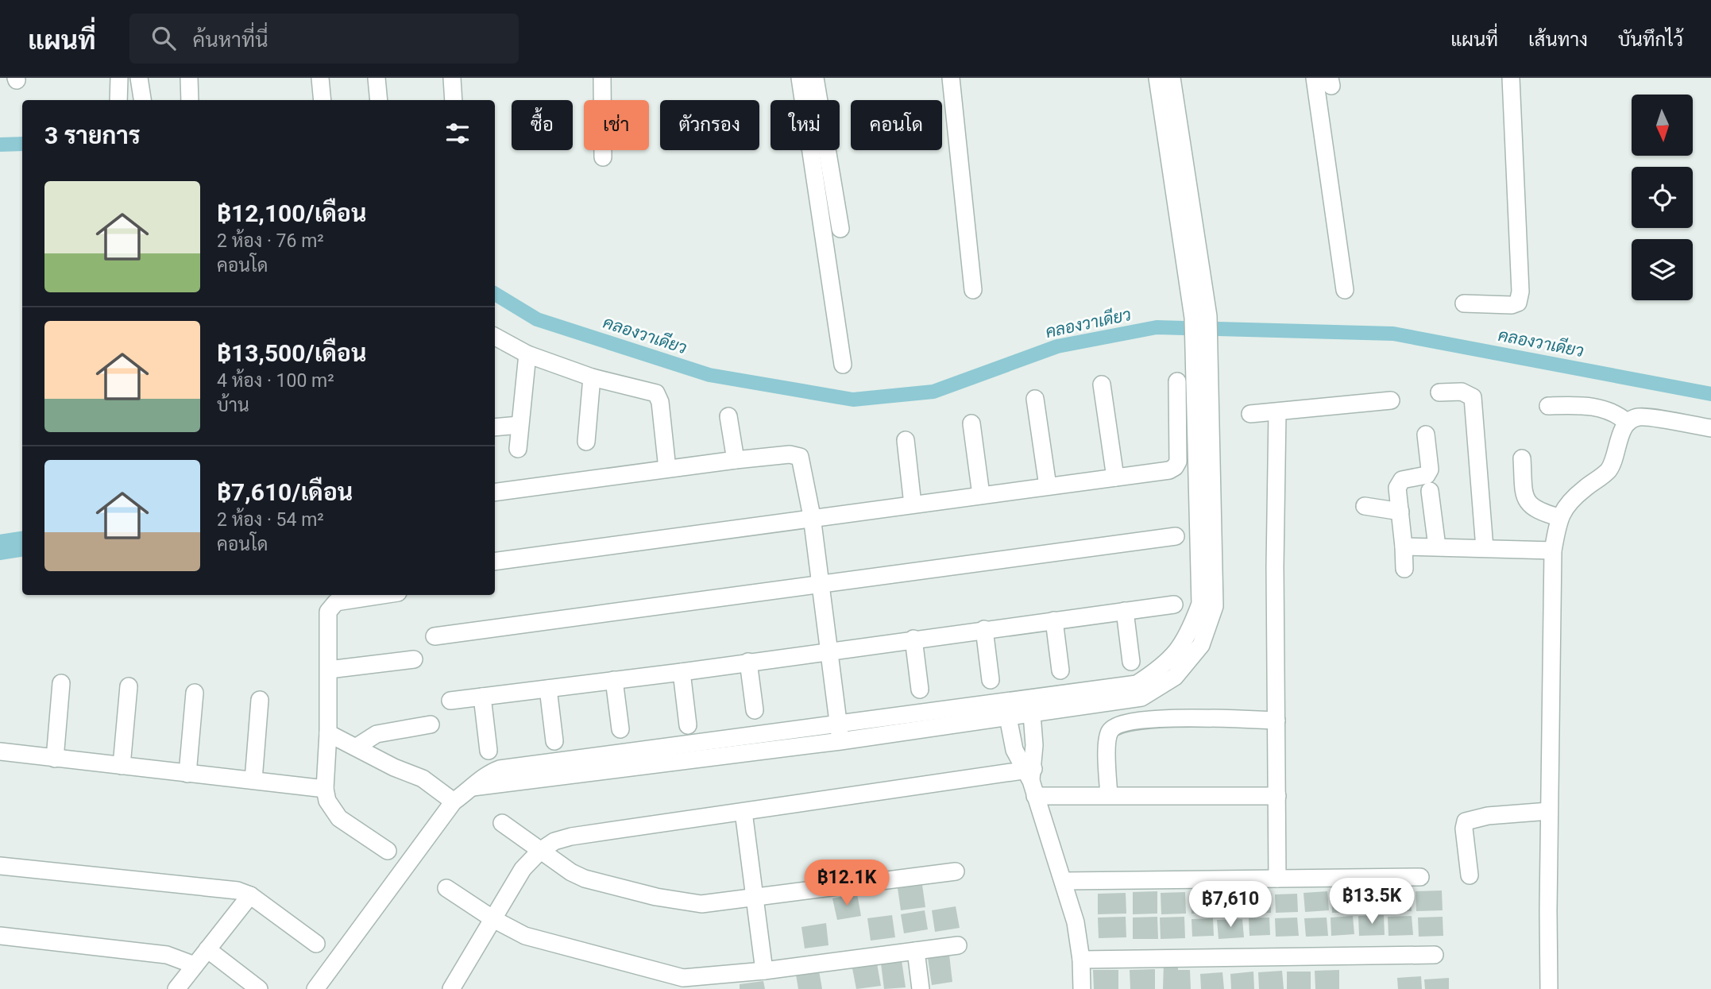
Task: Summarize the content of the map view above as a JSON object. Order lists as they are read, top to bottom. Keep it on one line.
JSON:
{"water":["คลองวาเดียว"],"north":"bottom","page":{"header":"แผนที่","search":"ค้นหาที่นี่","nav":["แผนที่","เส้นทาง","บันทึกไว้"],"chip":["ซื้อ","เช่า","ตัวกรอง","ใหม่","คอนโด"],"heading":"3 รายการ","list":[{"name":"฿12,100/เดือน","note":"2 ห้อง · 76 m² · คอนโด"},{"name":"฿13,500/เดือน","note":"4 ห้อง · 100 m² · บ้าน"},{"name":"฿7,610/เดือน","note":"2 ห้อง · 54 m² · คอนโด"}],"price":["฿12.1K","฿13.5K","฿7,610"]}}
